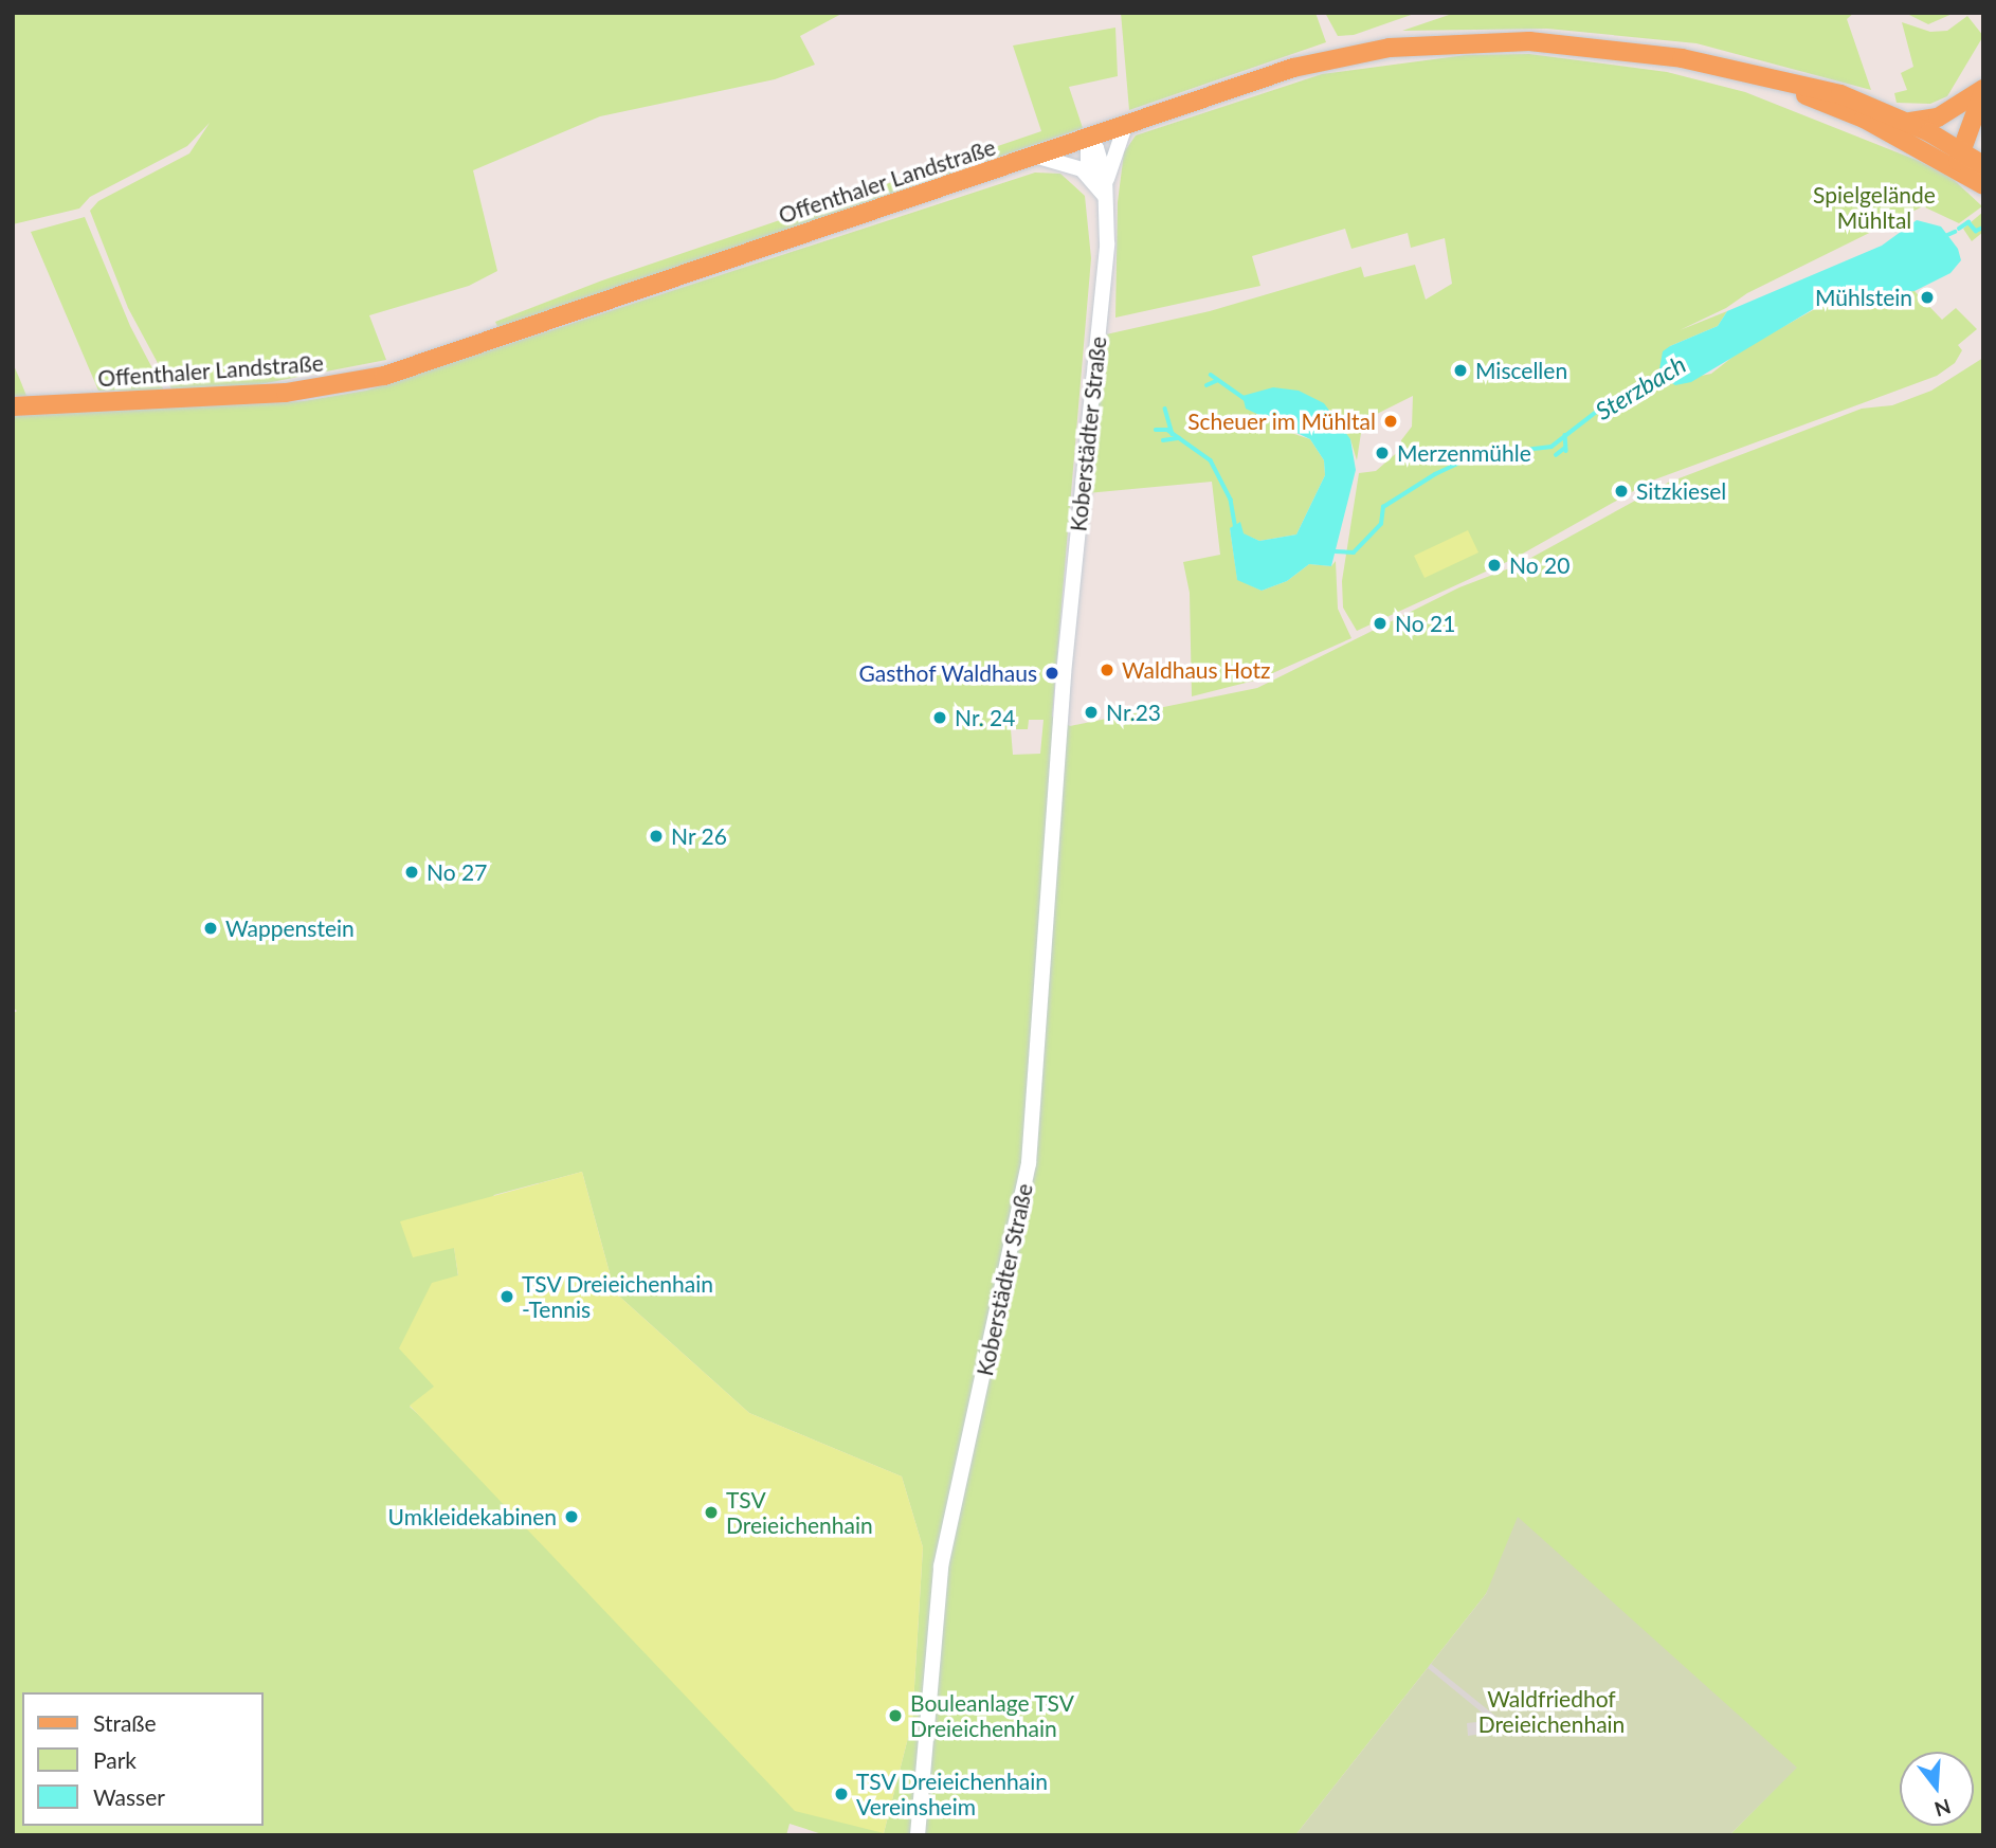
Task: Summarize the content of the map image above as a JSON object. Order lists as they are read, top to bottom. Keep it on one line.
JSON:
{"streets":{"main road":["Offenthaler Landstraße"],"street":["Koberstädter Straße"]},"water":["Sterzbach"],"parks":["Spielgelände Mühltal","Waldfriedhof Dreieichenhain"],"places":["Mühlstein","Miscellen","Scheuer im Mühltal","Merzenmühle","Sitzkiesel","No 20","No 21","Waldhaus Hotz","Gasthof Waldhaus","Nr.23","Nr. 24","Nr 26","No 27","Wappenstein","TSV Dreieichenhain -Tennis","TSV Dreieichenhain","Umkleidekabinen","Bouleanlage TSV Dreieichenhain","TSV Dreieichenhain Vereinsheim"],"legend":["Straße","Park","Wasser"],"north":"bottom"}
